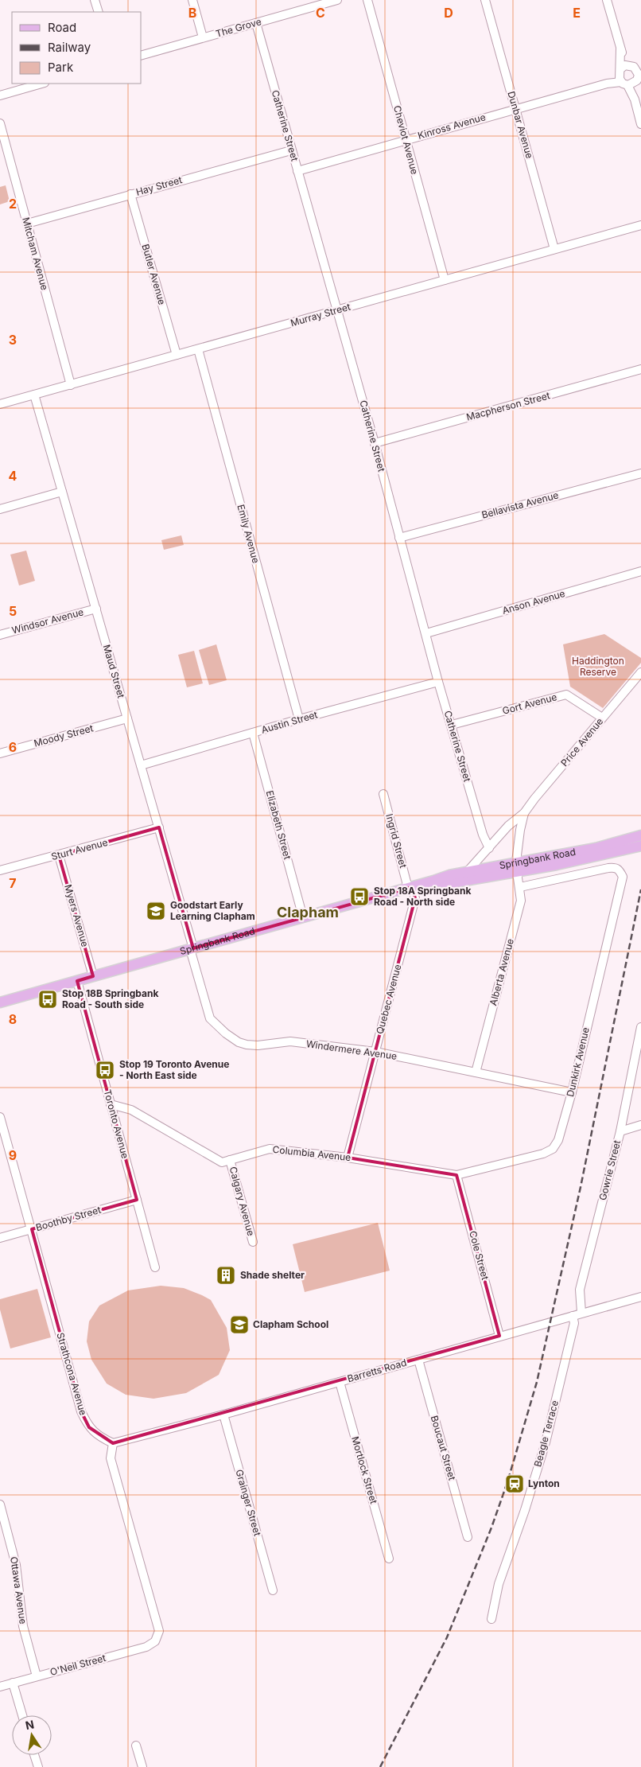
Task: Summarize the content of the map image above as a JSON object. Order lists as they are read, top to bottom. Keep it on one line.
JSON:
{"streets":{"main road":["Springbank Road"],"street":["The Grove","Dunbar Avenue","Catherine Street","Kinross Avenue","Cheviot Avenue","Hay Street","Mitcham Avenue","Butler Avenue","Murray Street","Macpherson Street","Bellavista Avenue","Emily Avenue","Anson Avenue","Windsor Avenue","Maud Street","Gort Avenue","Austin Street","Moody Street","Price Avenue","Elizabeth Street","Ingrid Street","Sturt Avenue","Myers Avenue","Alberta Avenue","Quebec Avenue","Windermere Avenue","Dunkirk Avenue","Toronto Avenue","Columbia Avenue","Gowrie Street","Calgary Avenue","Boothby Street","Cole Street","Barretts Road","Strathcona Avenue","Beagle Terrace","Boucaut Street","Mortlock Street","Grainger Street","Ottawa Avenue","O'Neil Street"]},"crossings":[["The Grove","Catherine Street"],["Dunbar Avenue","Kinross Avenue"],["Dunbar Avenue","Murray Street"],["Catherine Street","Kinross Avenue"],["Catherine Street","Hay Street"],["Catherine Street","Murray Street"],["Catherine Street","Macpherson Street"],["Catherine Street","Bellavista Avenue"],["Catherine Street","Anson Avenue"],["Catherine Street","Gort Avenue"],["Catherine Street","Austin Street"],["Catherine Street","Price Avenue"],["Kinross Avenue","Cheviot Avenue"],["Cheviot Avenue","Murray Street"],["Hay Street","Mitcham Avenue"],["Hay Street","Butler Avenue"],["Mitcham Avenue","Murray Street"],["Butler Avenue","Murray Street"],["Murray Street","Emily Avenue"],["Murray Street","Maud Street"],["Emily Avenue","Austin Street"],["Windsor Avenue","Maud Street"],["Maud Street","Austin Street"],["Maud Street","Moody Street"],["Maud Street","Sturt Avenue"],["Maud Street","Springbank Road"],["Maud Street","Windermere Avenue"],["Gort Avenue","Price Avenue"],["Austin Street","Elizabeth Street"],["Price Avenue","Springbank Road"],["Price Avenue","Alberta Avenue"],["Elizabeth Street","Springbank Road"],["Ingrid Street","Springbank Road"],["Ingrid Street","Quebec Avenue"],["Sturt Avenue","Myers Avenue"],["Springbank Road","Myers Avenue"],["Springbank Road","Alberta Avenue"],["Springbank Road","Quebec Avenue"],["Springbank Road","Windermere Avenue"],["Springbank Road","Toronto Avenue"],["Alberta Avenue","Windermere Avenue"],["Alberta Avenue","Dunkirk Avenue"],["Quebec Avenue","Windermere Avenue"],["Quebec Avenue","Columbia Avenue"],["Windermere Avenue","Dunkirk Avenue"],["Dunkirk Avenue","Columbia Avenue"],["Dunkirk Avenue","Cole Street"],["Toronto Avenue","Columbia Avenue"],["Toronto Avenue","Boothby Street"],["Columbia Avenue","Calgary Avenue"],["Columbia Avenue","Cole Street"],["Gowrie Street","Barretts Road"],["Boothby Street","Strathcona Avenue"],["Cole Street","Barretts Road"],["Barretts Road","Strathcona Avenue"],["Barretts Road","Beagle Terrace"],["Barretts Road","Boucaut Street"],["Barretts Road","Mortlock Street"],["Barretts Road","Grainger Street"],["Barretts Road","O'Neil Street"],["Strathcona Avenue","O'Neil Street"],["Ottawa Avenue","O'Neil Street"]],"districts":["Clapham"],"parks":["Haddington Reserve"],"places":{"bus stop":["Stop 18A Springbank Road - North side","Stop 18B Springbank Road - South side","Stop 19 Toronto Avenue - North East side"],"school or university":["Goodstart Early Learning Clapham","Clapham School"],"building":["Shade shelter"],"station":["Lynton"]},"legend":["Road","Railway","Park"],"north":"top","grid":{"columns":["B","C","D","E"],"rows":["2","3","4","5","6","7","8","9"]}}
